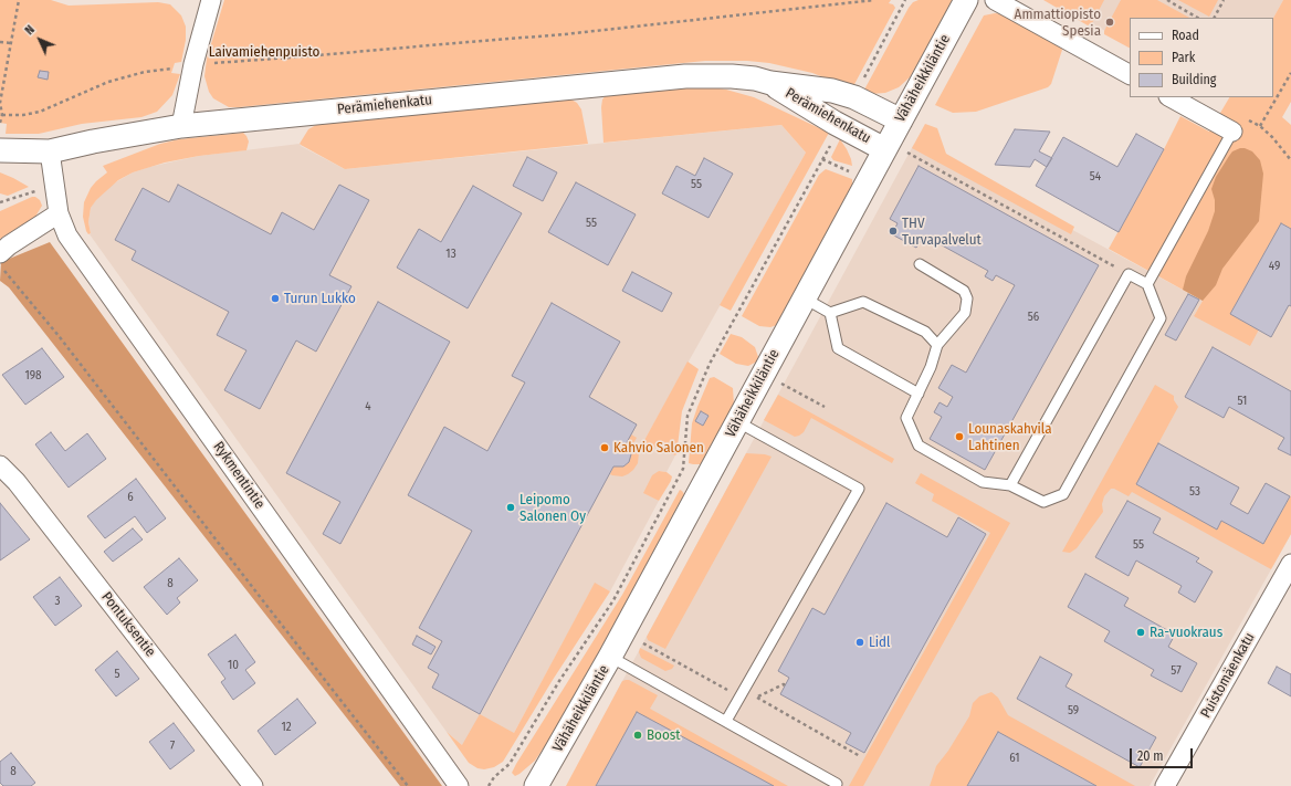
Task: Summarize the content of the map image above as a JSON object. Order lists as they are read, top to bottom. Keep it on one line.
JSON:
{"streets":{"street":["Vähäheikkiläntie","Perämiehenkatu","Rykmentintie","Pontuksentie","Puistomäenkatu"]},"crossings":[["Vähäheikkiläntie","Perämiehenkatu"],["Perämiehenkatu","Rykmentintie"]],"parks":["Laivamiehenpuisto"],"places":["Ammattiopisto Spesia","THV Turvapalvelut","Turun Lukko","Lounaskahvila Lahtinen","Kahvio Salonen","Leipomo Salonen Oy","Ra-vuokraus","Lidl","Boost"],"house_numbers":["54","55","55","13","49","56","198","51","4","53","6","55","8","3","10","57","5","59","12","7","61","8"],"legend":["Road","Park","Building"],"scale_bar":"20 m","north":"top left"}
